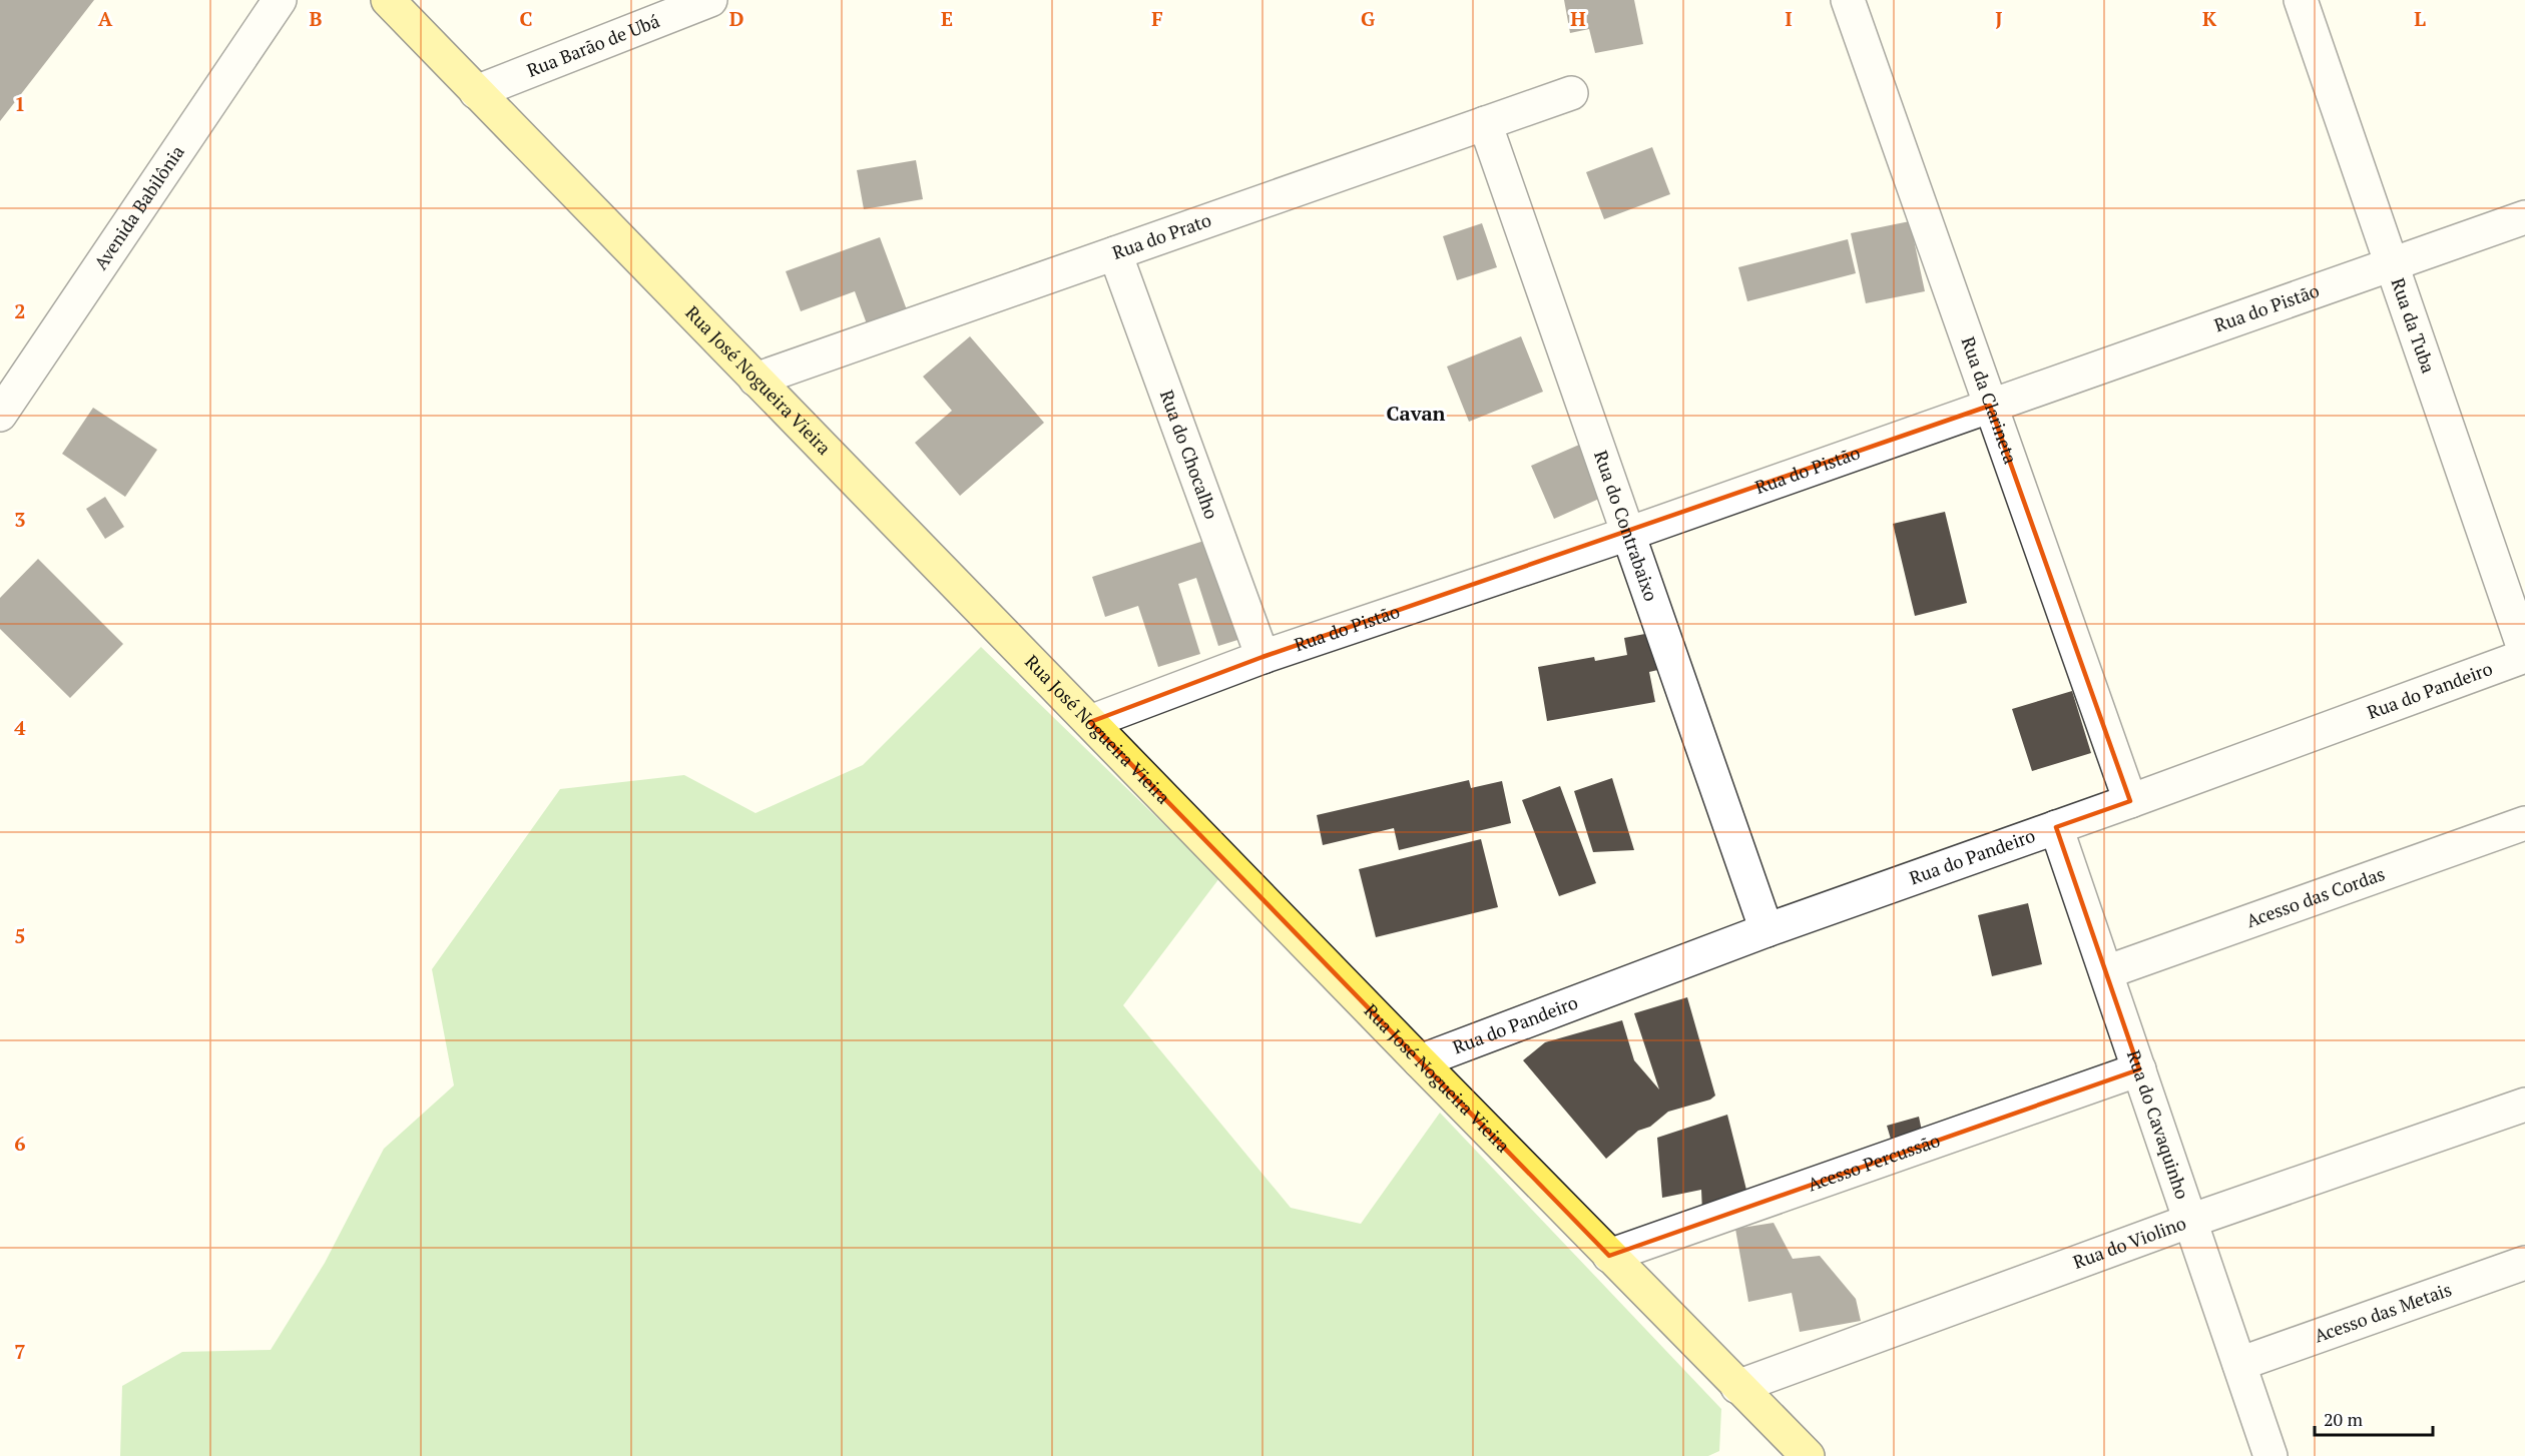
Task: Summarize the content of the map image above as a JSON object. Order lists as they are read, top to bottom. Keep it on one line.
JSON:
{"streets":{"main road":["Rua José Nogueira Vieira"],"street":["Rua Barão de Ubá","Avenida Babilônia","Rua do Prato","Rua do Pistão","Rua da Tuba","Rua da Clarineta","Rua do Chocalho","Rua do Contrabaixo","Rua do Pandeiro","Acesso das Cordas","Rua do Cavaquinho","Acesso Percussão","Rua do Violino","Acesso das Metais"]},"crossings":[["Rua Barão de Ubá","Rua José Nogueira Vieira"],["Rua do Prato","Rua José Nogueira Vieira"],["Rua do Prato","Rua do Chocalho"],["Rua do Prato","Rua do Contrabaixo"],["Rua do Pistão","Rua da Tuba"],["Rua do Pistão","Rua José Nogueira Vieira"],["Rua do Pistão","Rua da Clarineta"],["Rua do Pistão","Rua do Chocalho"],["Rua do Pistão","Rua do Contrabaixo"],["Rua da Tuba","Rua do Pandeiro"],["Rua José Nogueira Vieira","Rua do Pandeiro"],["Rua José Nogueira Vieira","Acesso Percussão"],["Rua José Nogueira Vieira","Rua do Violino"],["Rua da Clarineta","Rua do Pandeiro"],["Rua do Contrabaixo","Rua do Pandeiro"],["Rua do Pandeiro","Rua do Cavaquinho"],["Acesso das Cordas","Rua do Cavaquinho"],["Rua do Cavaquinho","Acesso Percussão"],["Rua do Cavaquinho","Rua do Violino"],["Rua do Cavaquinho","Acesso das Metais"]],"districts":["Cavan"],"scale_bar":"20 m","grid":{"columns":["A","B","C","D","E","F","G","H","I","J","K","L"],"rows":["1","2","3","4","5","6","7"]}}
